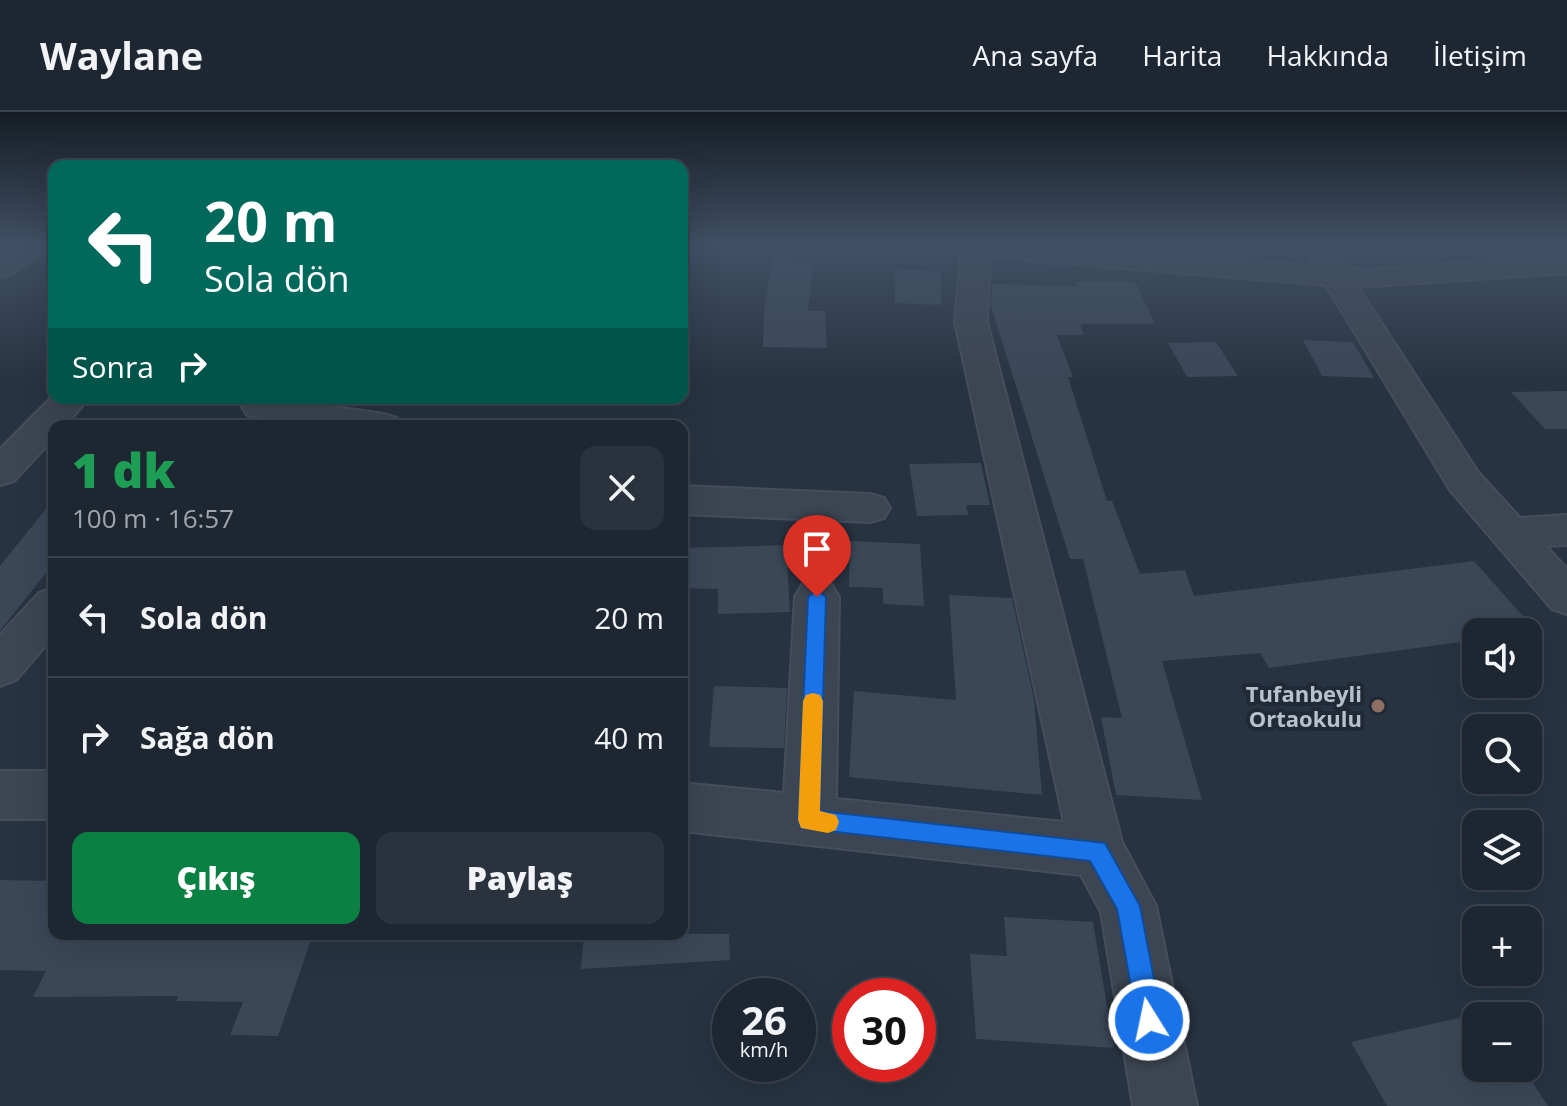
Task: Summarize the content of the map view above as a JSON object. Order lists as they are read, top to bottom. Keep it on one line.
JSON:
{"places":["Tufanbeyli Ortaokulu"],"page":{"header":"Waylane","nav":["Ana sayfa","Harita","Hakkında","İletişim"],"turn":["20 m","Sola dön"],"then":"Sonra","heading":["1 dk","100 m · 16:57"],"list":[{"name":"Sola dön","value":"20 m"},{"name":"Sağa dön","value":"40 m"}],"map_buttons":["+","−"],"buttons":["Çıkış","Paylaş"],"speed":"26 km/h","limit":"30"}}
